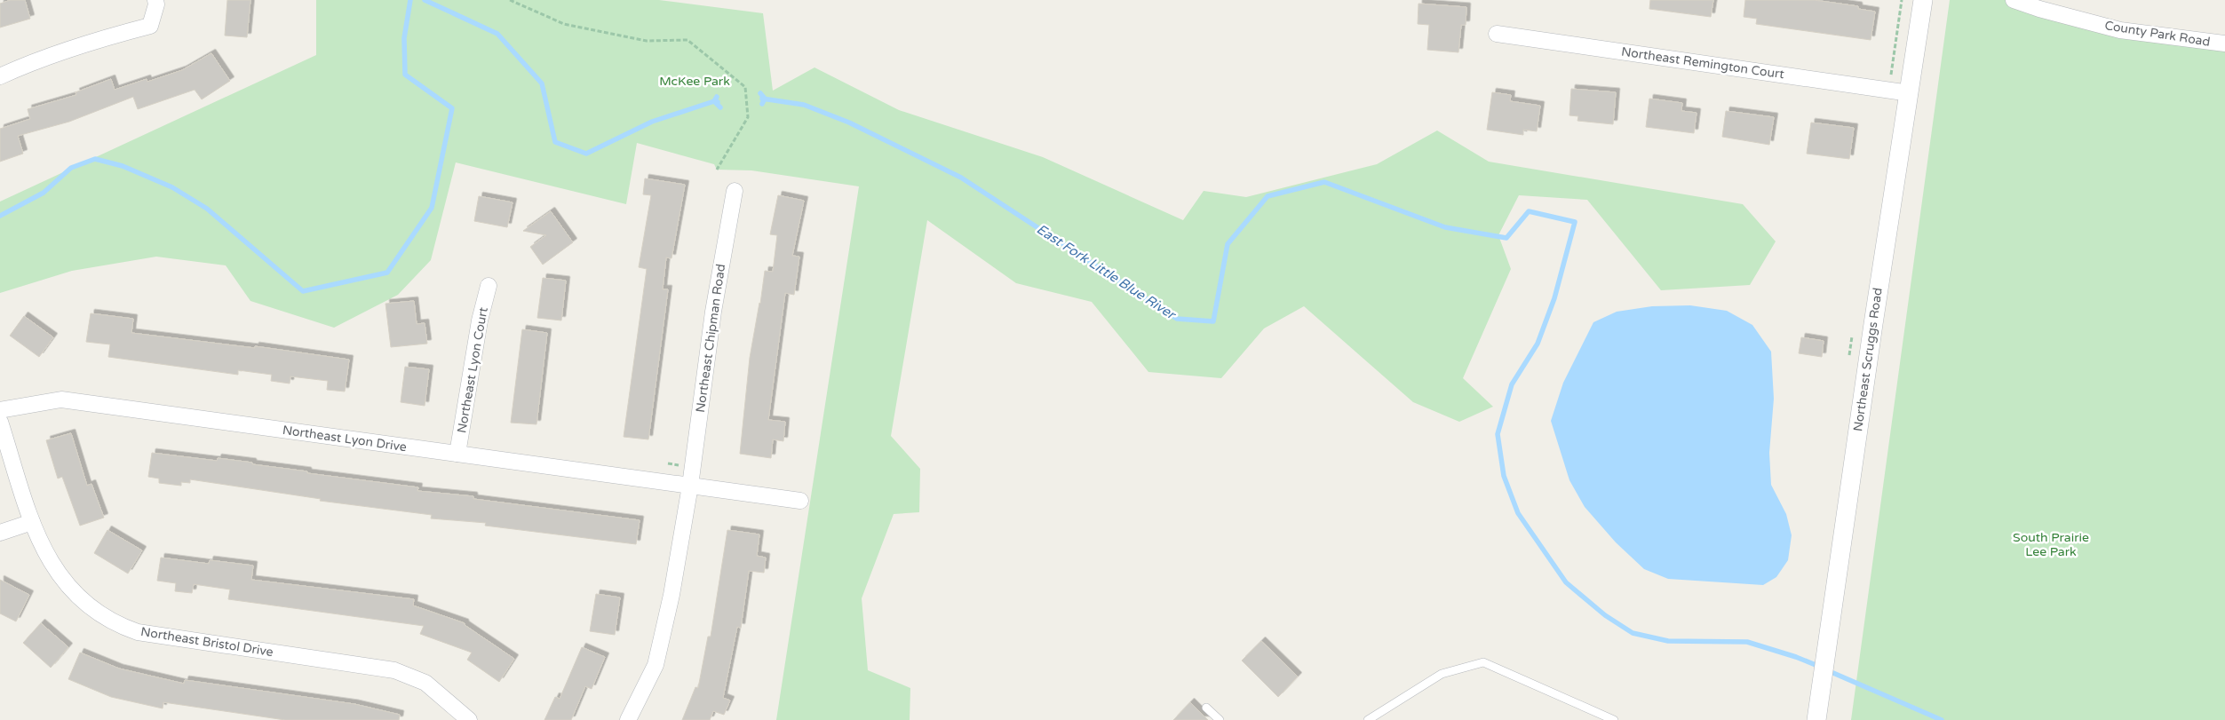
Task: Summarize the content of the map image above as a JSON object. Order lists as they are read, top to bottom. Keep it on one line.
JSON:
{"streets":{"street":["County Park Road","Northeast Remington Court","Northeast Chipman Road","Northeast Scruggs Road","Northeast Lyon Court","Northeast Lyon Drive","Northeast Bristol Drive"]},"crossings":[["Northeast Remington Court","Northeast Scruggs Road"],["Northeast Chipman Road","Northeast Lyon Drive"],["Northeast Lyon Court","Northeast Lyon Drive"]],"water":["East Fork Little Blue River"],"parks":["McKee Park","South Prairie Lee Park"]}
